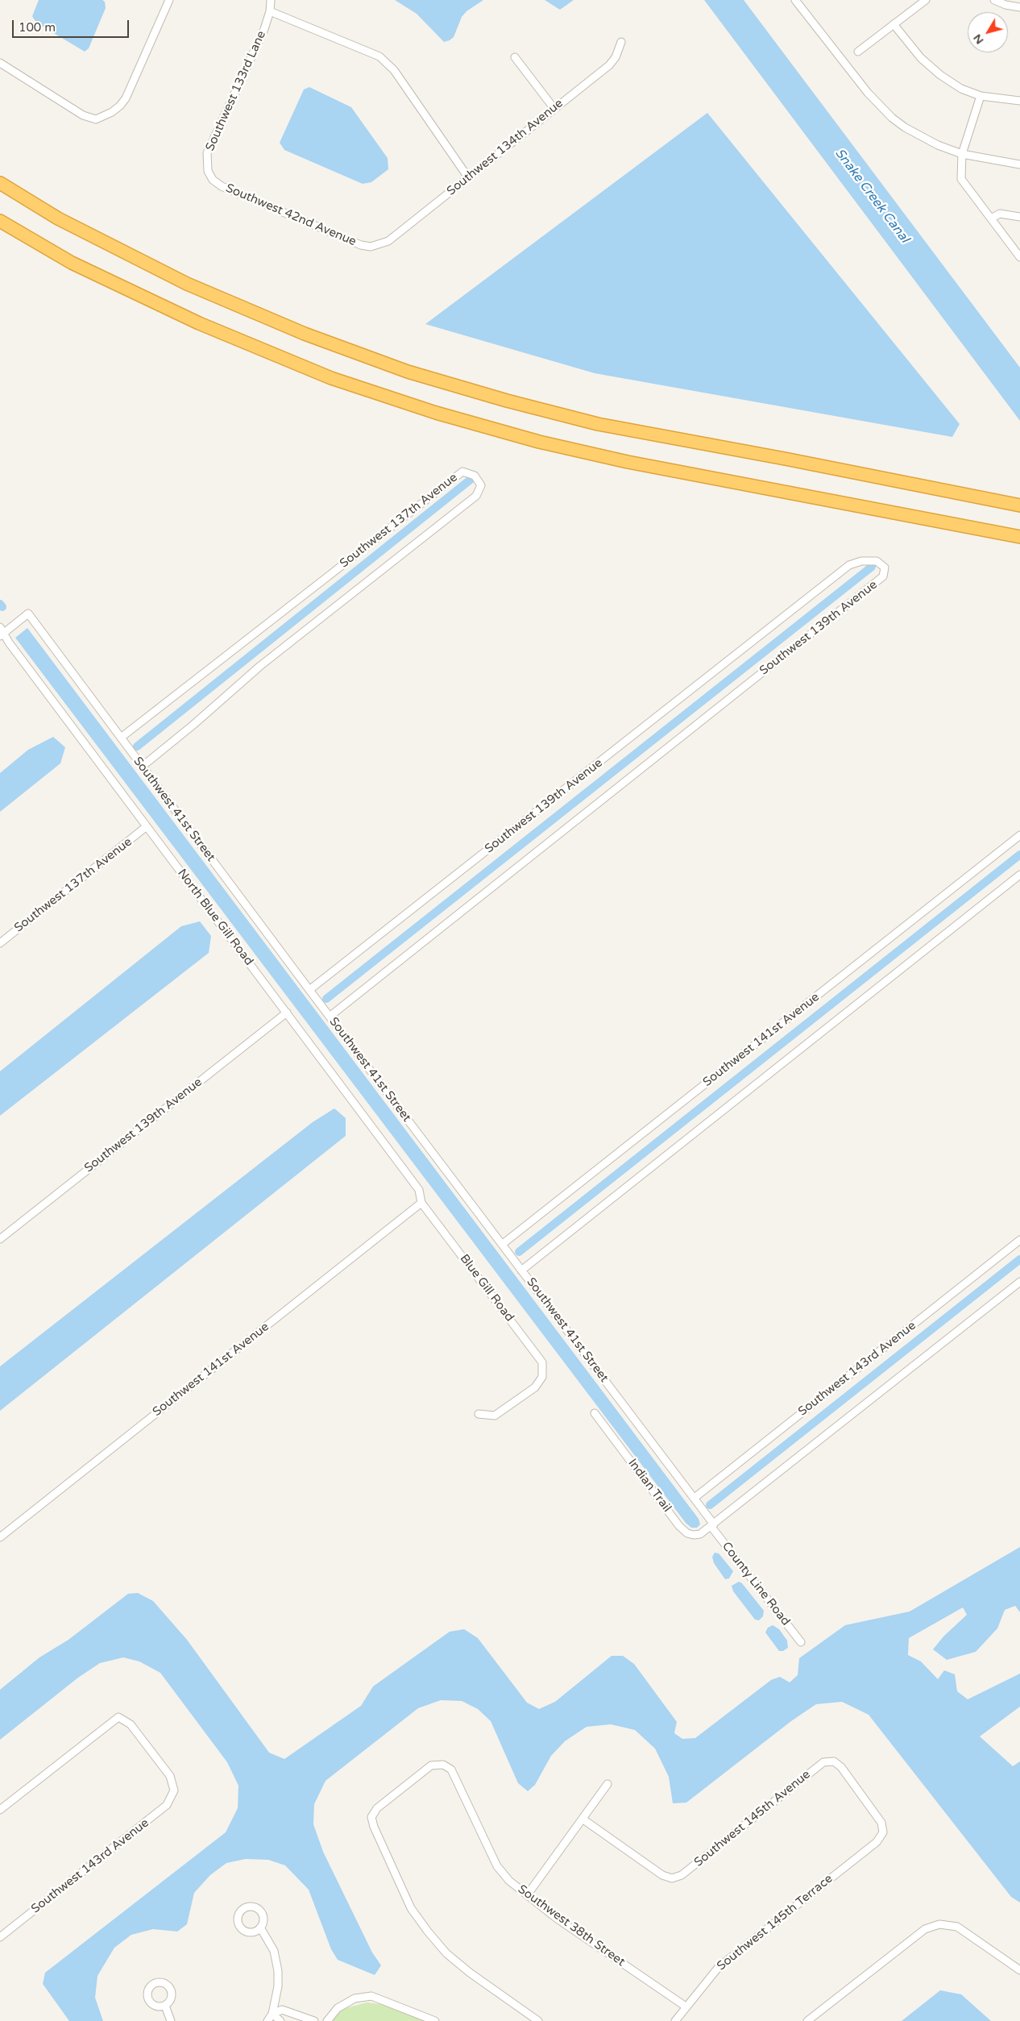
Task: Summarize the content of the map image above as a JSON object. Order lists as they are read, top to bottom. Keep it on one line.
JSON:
{"streets":{"street":["Southwest 133rd Lane","Southwest 134th Avenue","Southwest 42nd Avenue","Southwest 137th Avenue","Southwest 139th Avenue","Southwest 41st Street","North Blue Gill Road","Southwest 141st Avenue","Blue Gill Road","Southwest 143rd Avenue","Indian Trail","County Line Road","Southwest 145th Avenue","Southwest 145th Terrace","Southwest 38th Street"]},"crossings":[["Southwest 133rd Lane","Southwest 42nd Avenue"],["Southwest 134th Avenue","Southwest 42nd Avenue"],["Southwest 137th Avenue","Southwest 41st Street"],["Southwest 137th Avenue","North Blue Gill Road"],["Southwest 139th Avenue","Southwest 41st Street"],["Southwest 139th Avenue","North Blue Gill Road"],["Southwest 41st Street","North Blue Gill Road"],["Southwest 41st Street","Southwest 141st Avenue"],["Southwest 41st Street","Southwest 143rd Avenue"],["Southwest 41st Street","Indian Trail"],["Southwest 41st Street","County Line Road"],["North Blue Gill Road","Southwest 141st Avenue"],["North Blue Gill Road","Blue Gill Road"],["Southwest 141st Avenue","Blue Gill Road"],["Indian Trail","County Line Road"],["Southwest 145th Avenue","Southwest 145th Terrace"],["Southwest 145th Terrace","Southwest 38th Street"]],"water":["Snake Creek Canal"],"scale_bar":"100 m","north":"bottom left"}
